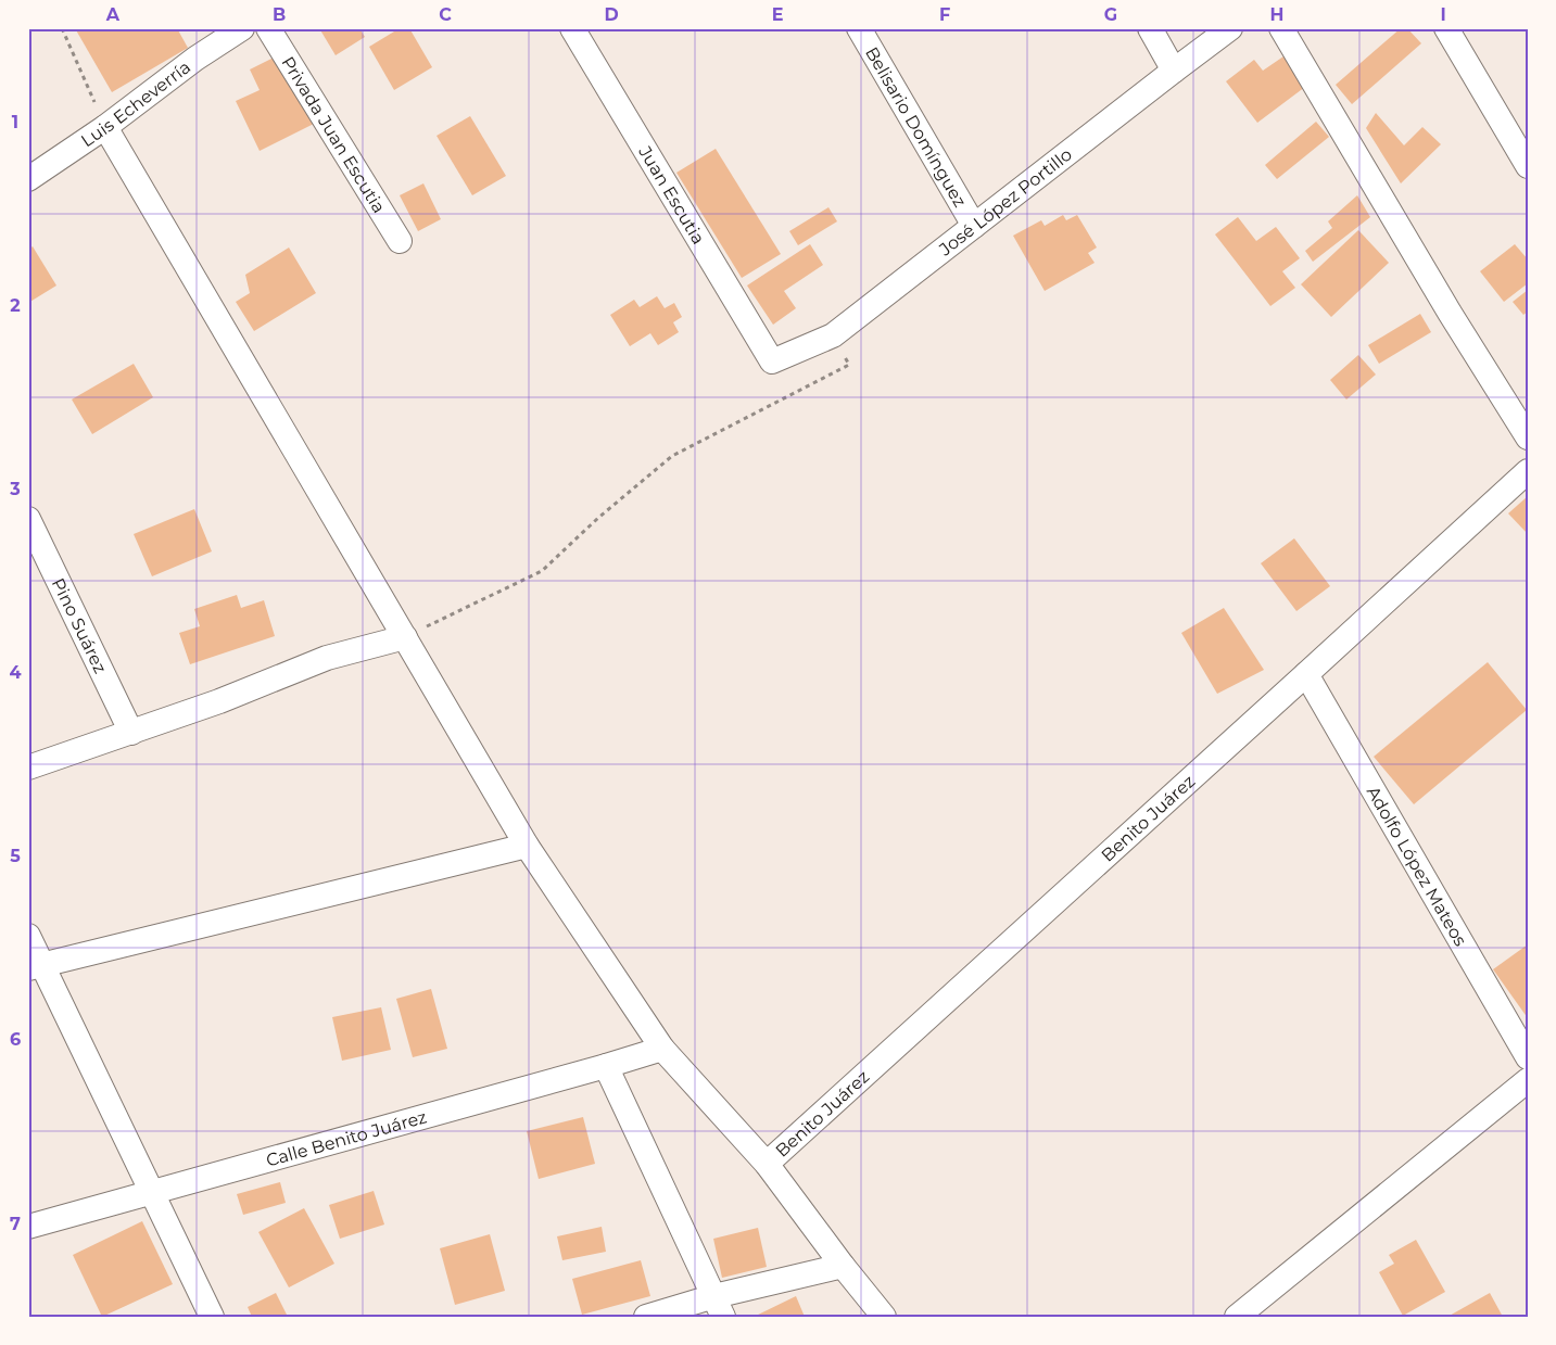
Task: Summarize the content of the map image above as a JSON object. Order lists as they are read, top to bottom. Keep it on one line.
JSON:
{"streets":{"street":["Luis Echeverría","Belisario Domínguez","Privada Juan Escutia","Juan Escutia","José López Portillo","Pino Suárez","Benito Juárez","Adolfo López Mateos","Calle Benito Juárez"]},"crossings":[["Belisario Domínguez","José López Portillo"],["Juan Escutia","José López Portillo"],["Benito Juárez","Adolfo López Mateos"]],"grid":{"columns":["A","B","C","D","E","F","G","H","I"],"rows":["1","2","3","4","5","6","7"]}}
